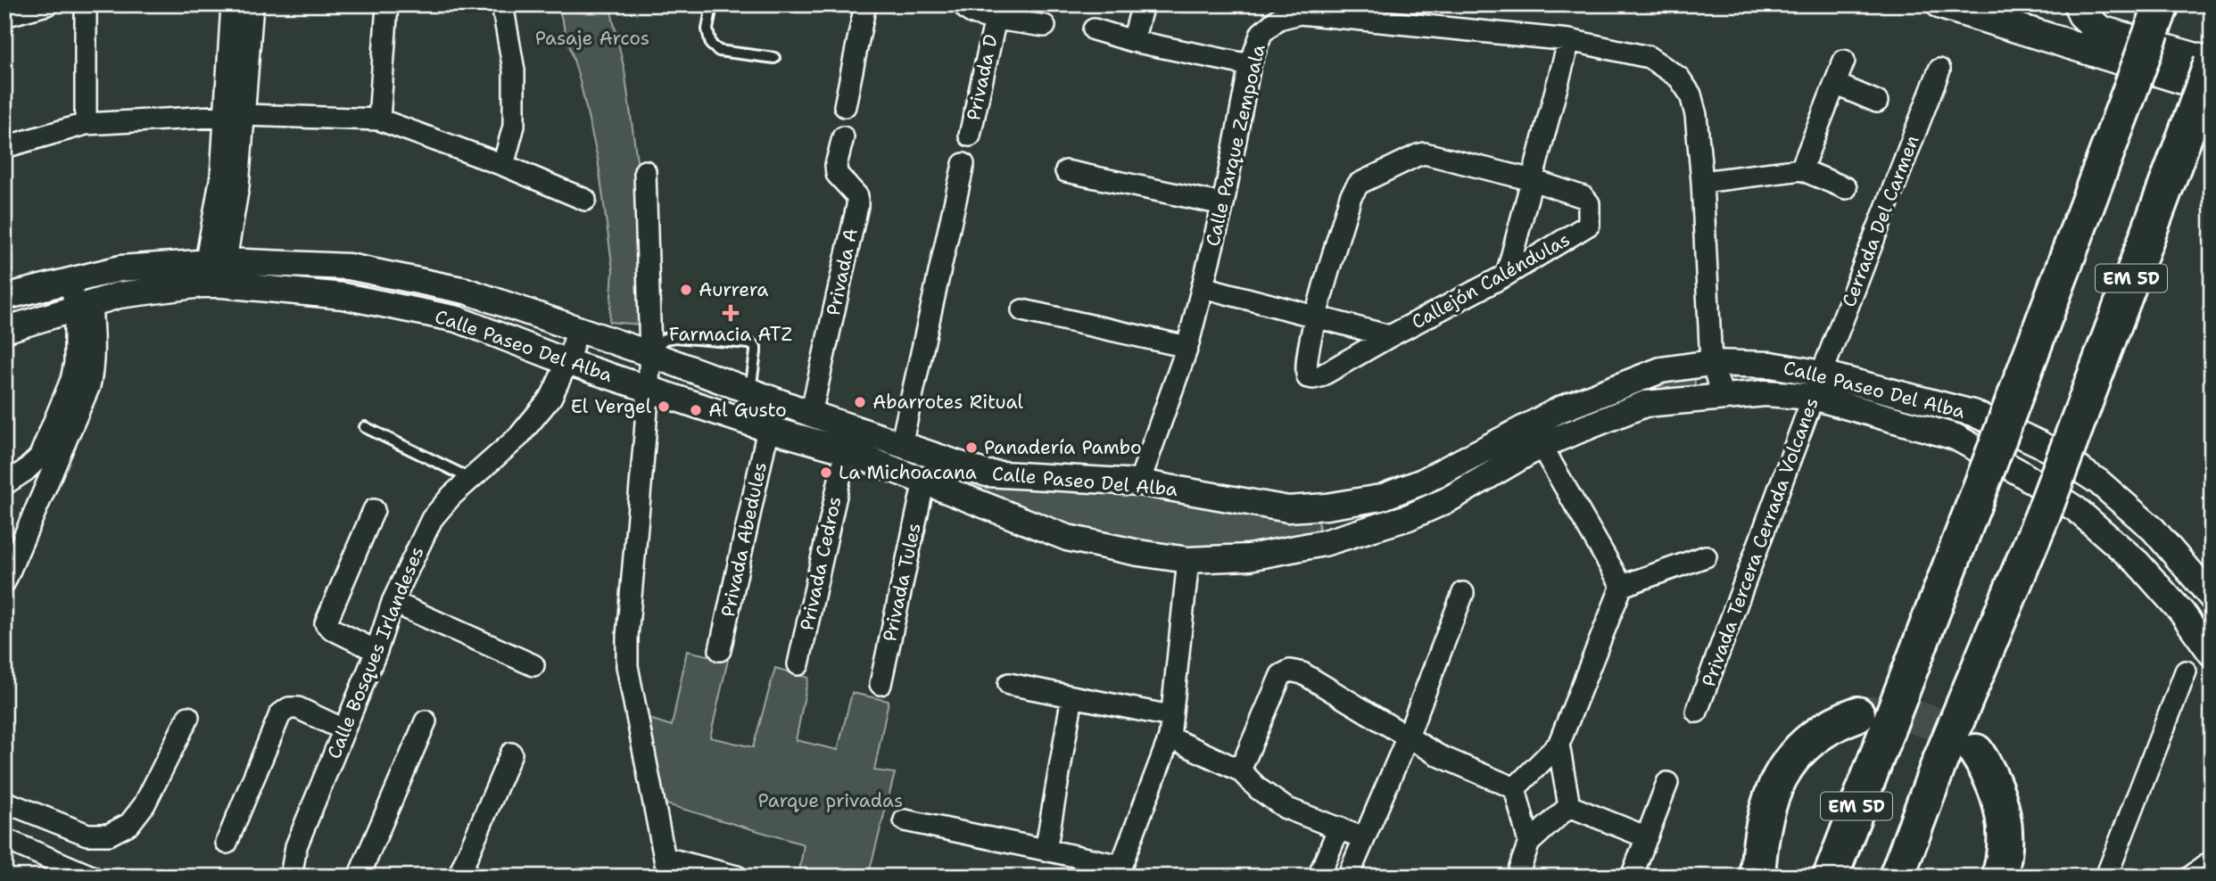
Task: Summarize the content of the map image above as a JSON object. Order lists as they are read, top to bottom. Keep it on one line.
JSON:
{"streets":{"highway":["EM 5D"],"street":["Privada D","Calle Parque Zempoala","Cerrada Del Carmen","Privada A","Callejón Caléndulas","Calle Paseo Del Alba","Privada Abedules","Privada Tercera Cerrada Volcanes","Privada Cedros","Privada Tules","Calle Bosques Irlandeses"]},"crossings":[["Calle Parque Zempoala","Calle Paseo Del Alba"],["Cerrada Del Carmen","Calle Paseo Del Alba"],["Cerrada Del Carmen","Privada Tercera Cerrada Volcanes"],["Privada A","Calle Paseo Del Alba"],["Calle Paseo Del Alba","Privada Abedules"],["Calle Paseo Del Alba","Privada Tercera Cerrada Volcanes"],["Calle Paseo Del Alba","Privada Cedros"],["Calle Paseo Del Alba","Privada Tules"],["Calle Paseo Del Alba","Calle Bosques Irlandeses"]],"parks":["Pasaje Arcos","Parque privadas"],"places":{"other":["Aurrera","Abarrotes Ritual","El Vergel","Al Gusto","Panadería Pambo","La Michoacana"],"health":["Farmacia ATZ"]}}
